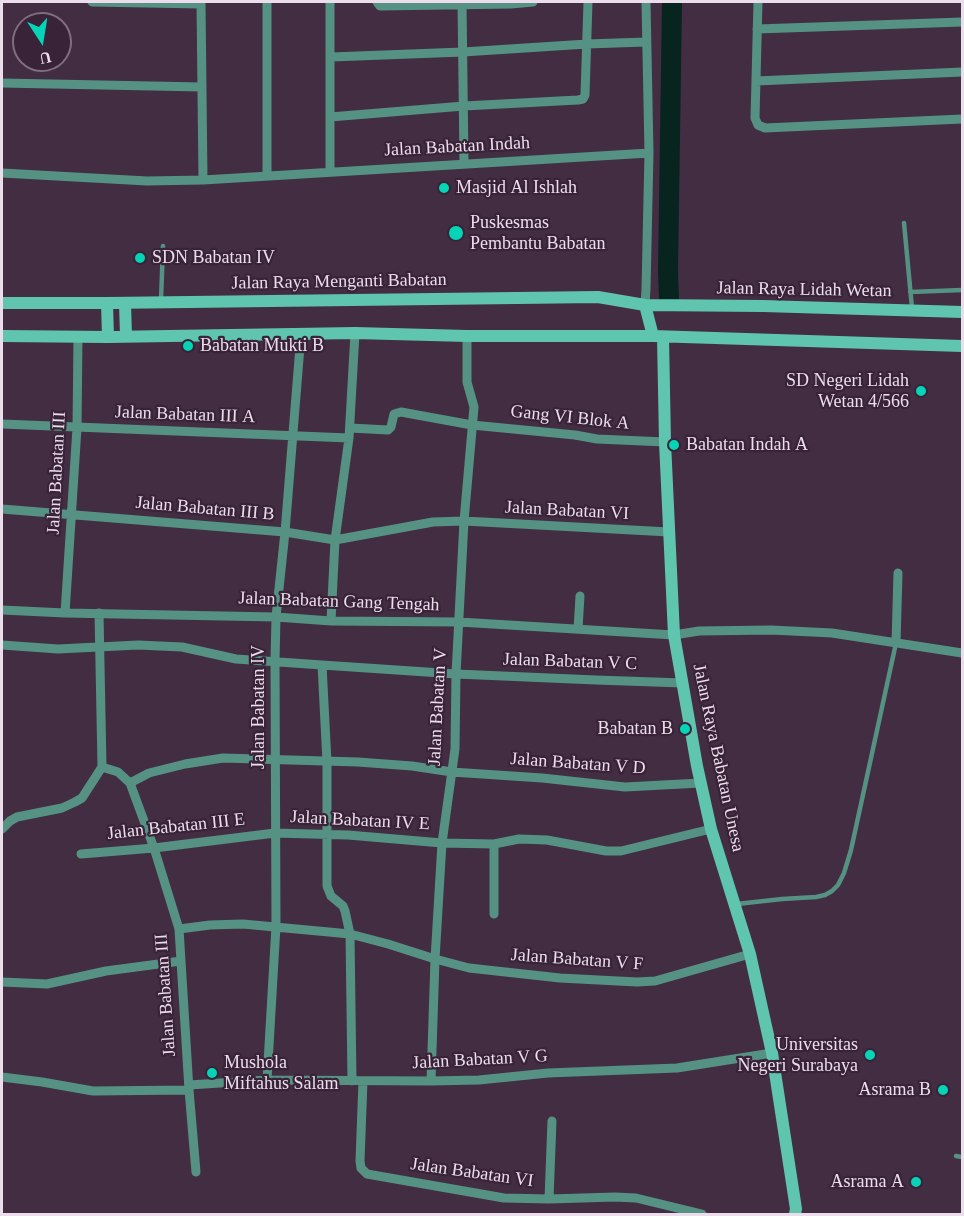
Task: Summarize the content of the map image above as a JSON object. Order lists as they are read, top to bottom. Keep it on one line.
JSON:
{"streets":{"main road":["Jalan Raya Menganti Babatan","Jalan Raya Lidah Wetan","Jalan Raya Babatan Unesa"],"street":["Jalan Babatan Indah","Jalan Babatan III A","Gang VI Blok A","Jalan Babatan III","Jalan Babatan III B","Jalan Babatan VI","Jalan Babatan Gang Tengah","Jalan Babatan V C","Jalan Babatan IV","Jalan Babatan V","Jalan Babatan V D","Jalan Babatan IV E","Jalan Babatan III E","Jalan Babatan V F","Jalan Babatan V G"]},"crossings":[["Jalan Raya Menganti Babatan","Jalan Raya Lidah Wetan"],["Jalan Babatan III A","Gang VI Blok A"],["Jalan Babatan III A","Jalan Babatan III"],["Jalan Babatan III A","Jalan Babatan IV"],["Gang VI Blok A","Jalan Babatan V"],["Gang VI Blok A","Jalan Raya Babatan Unesa"],["Jalan Babatan III","Jalan Babatan III B"],["Jalan Babatan III","Jalan Babatan Gang Tengah"],["Jalan Babatan III","Jalan Babatan V D"],["Jalan Babatan III","Jalan Babatan III E"],["Jalan Babatan III","Jalan Babatan V F"],["Jalan Babatan III","Jalan Babatan V G"],["Jalan Babatan III B","Jalan Babatan VI"],["Jalan Babatan III B","Jalan Babatan IV"],["Jalan Babatan VI","Jalan Babatan V"],["Jalan Babatan VI","Jalan Raya Babatan Unesa"],["Jalan Babatan VI","Jalan Babatan V G"],["Jalan Babatan Gang Tengah","Jalan Babatan IV"],["Jalan Babatan Gang Tengah","Jalan Babatan V"],["Jalan Babatan Gang Tengah","Jalan Raya Babatan Unesa"],["Jalan Babatan V C","Jalan Babatan IV"],["Jalan Babatan V C","Jalan Babatan V"],["Jalan Babatan V C","Jalan Raya Babatan Unesa"],["Jalan Babatan IV","Jalan Babatan V D"],["Jalan Babatan IV","Jalan Babatan IV E"],["Jalan Babatan IV","Jalan Babatan III E"],["Jalan Babatan IV","Jalan Babatan V F"],["Jalan Babatan IV","Jalan Babatan V G"],["Jalan Babatan V","Jalan Babatan V D"],["Jalan Babatan V","Jalan Babatan IV E"],["Jalan Babatan V","Jalan Babatan V F"],["Jalan Babatan V","Jalan Babatan V G"],["Jalan Raya Babatan Unesa","Jalan Babatan V D"],["Jalan Raya Babatan Unesa","Jalan Babatan IV E"],["Jalan Raya Babatan Unesa","Jalan Babatan V F"],["Jalan Raya Babatan Unesa","Jalan Babatan V G"],["Jalan Babatan IV E","Jalan Babatan III E"]],"places":["Masjid Al Ishlah","Puskesmas Pembantu Babatan","SDN Babatan IV","Babatan Mukti B","SD Negeri Lidah Wetan 4/566","Babatan Indah A","Babatan B","Universitas Negeri Surabaya","Mushola Miftahus Salam","Asrama B","Asrama A"],"north":"bottom"}
